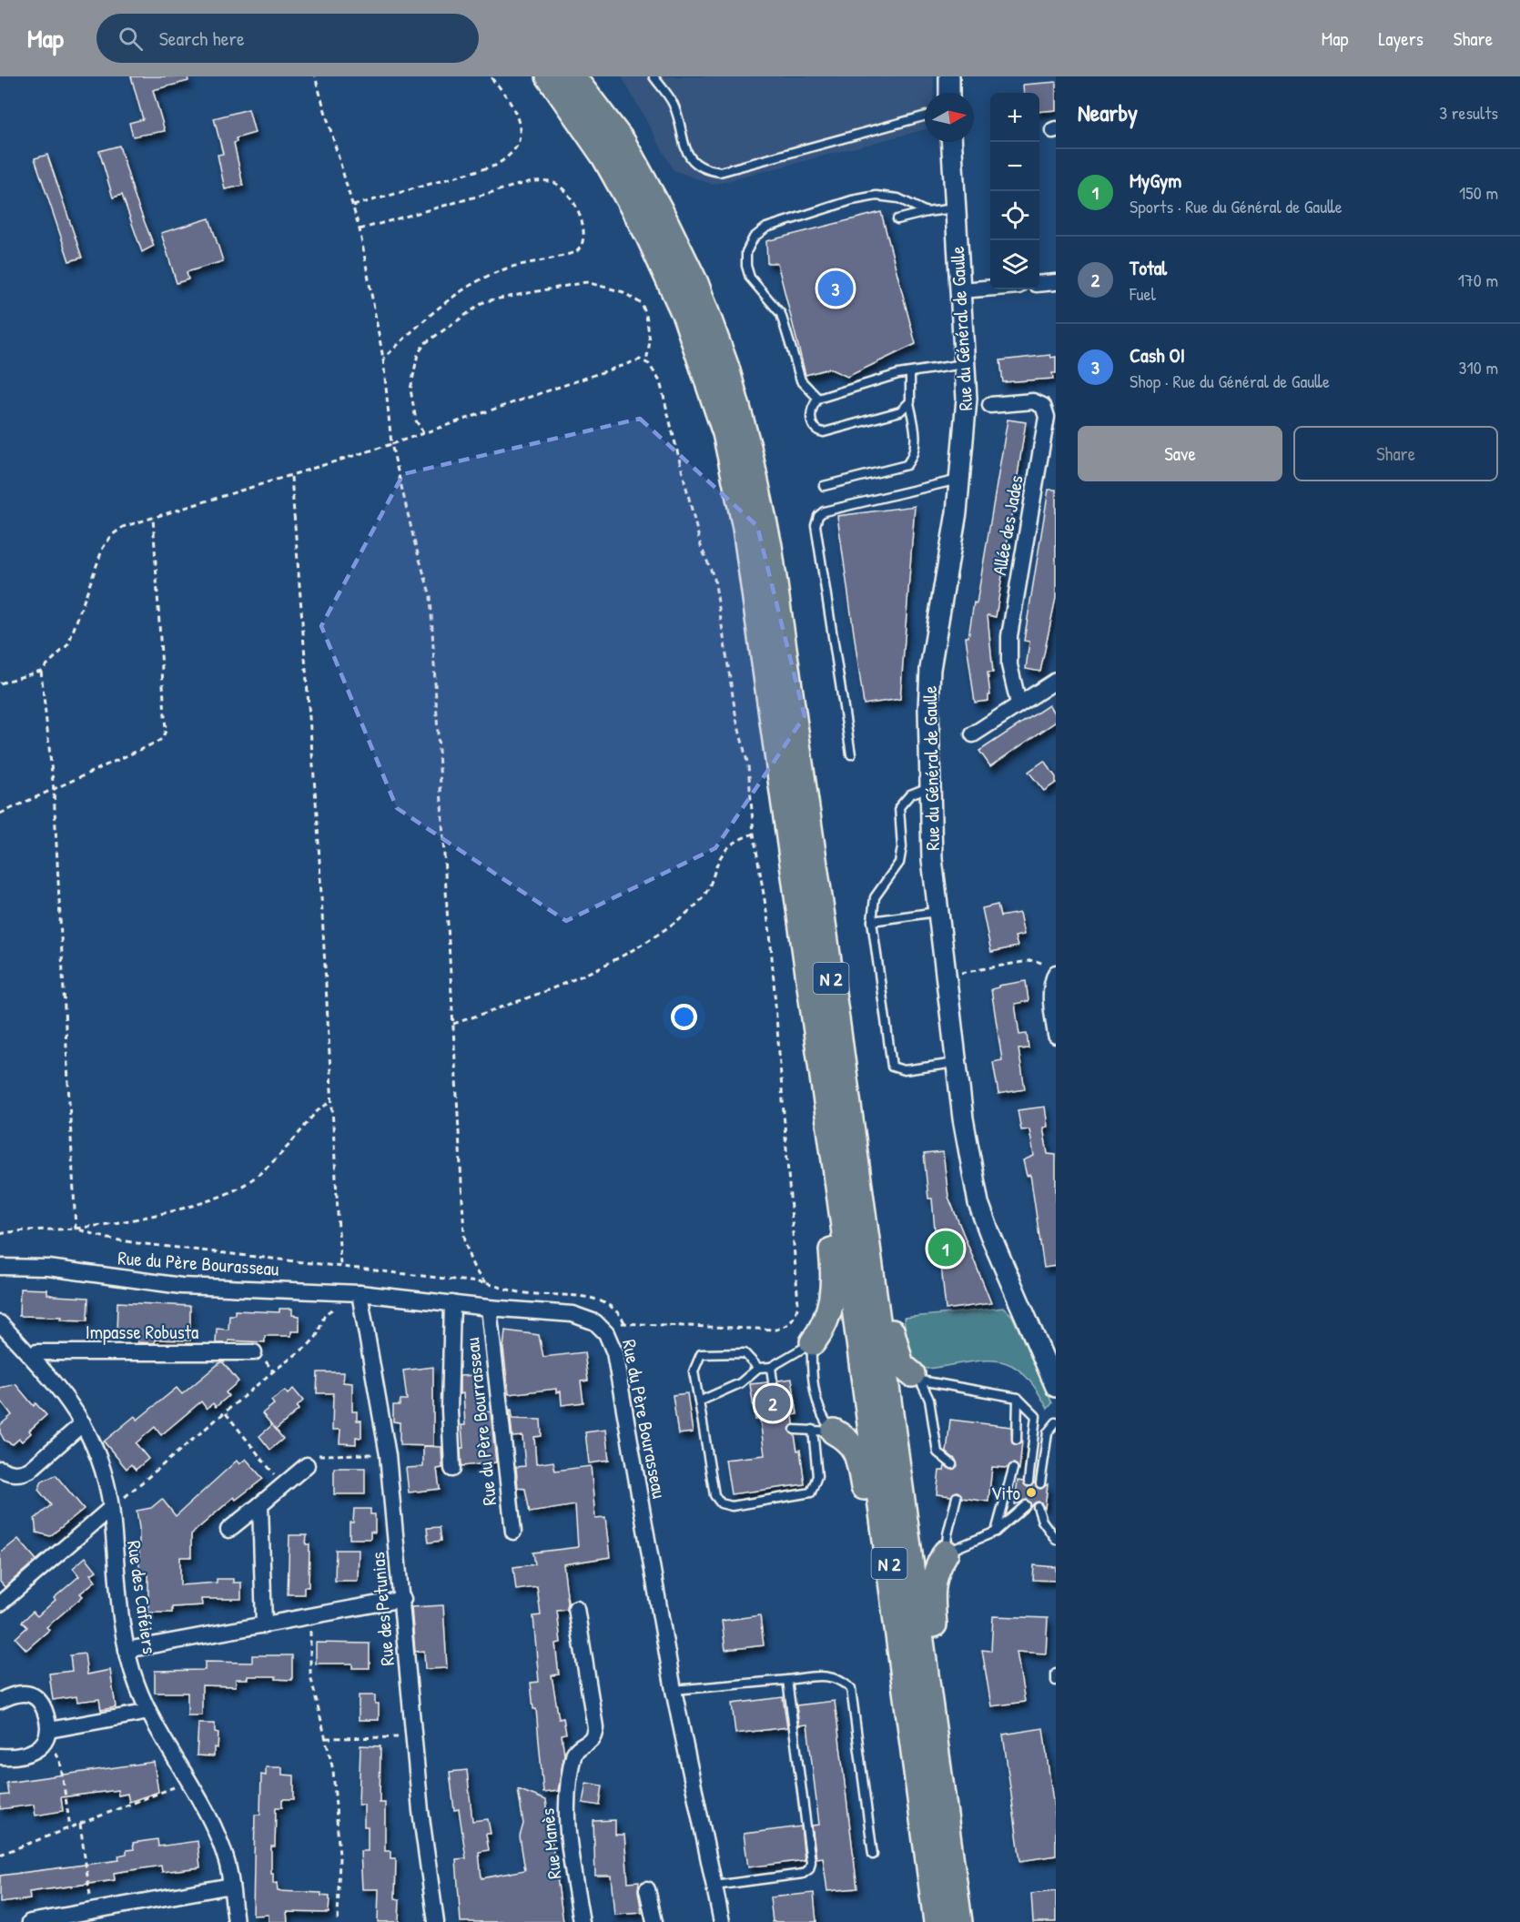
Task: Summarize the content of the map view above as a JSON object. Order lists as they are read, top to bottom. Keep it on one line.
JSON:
{"streets":{"highway":["N 2"],"street":["Rue du Général de Gaulle","Allée des Jades","Rue du Père Bourasseau","Impasse Robusta","Rue du Père Bourrasseau","Rue des Caféiers","Rue des Petunias","Rue Manès"]},"crossings":[["Rue du Père Bourasseau","Rue du Père Bourrasseau"],["Rue du Père Bourasseau","Rue des Petunias"],["Impasse Robusta","Rue des Caféiers"]],"places":["Vito"],"north":"right","page":{"header":"Map","search":"Search here","nav":["Map","Layers","Share"],"heading":["Nearby","3 results"],"map_buttons":["+","−"],"list":[{"mark":"1","name":"MyGym","note":"Sports · Rue du Général de Gaulle","value":"150 m"},{"mark":"2","name":"Total","note":"Fuel","value":"170 m"},{"mark":"3","name":"Cash OI","note":"Shop · Rue du Général de Gaulle","value":"310 m"}],"pins":["3","1","2"],"buttons":["Save","Share"]}}
